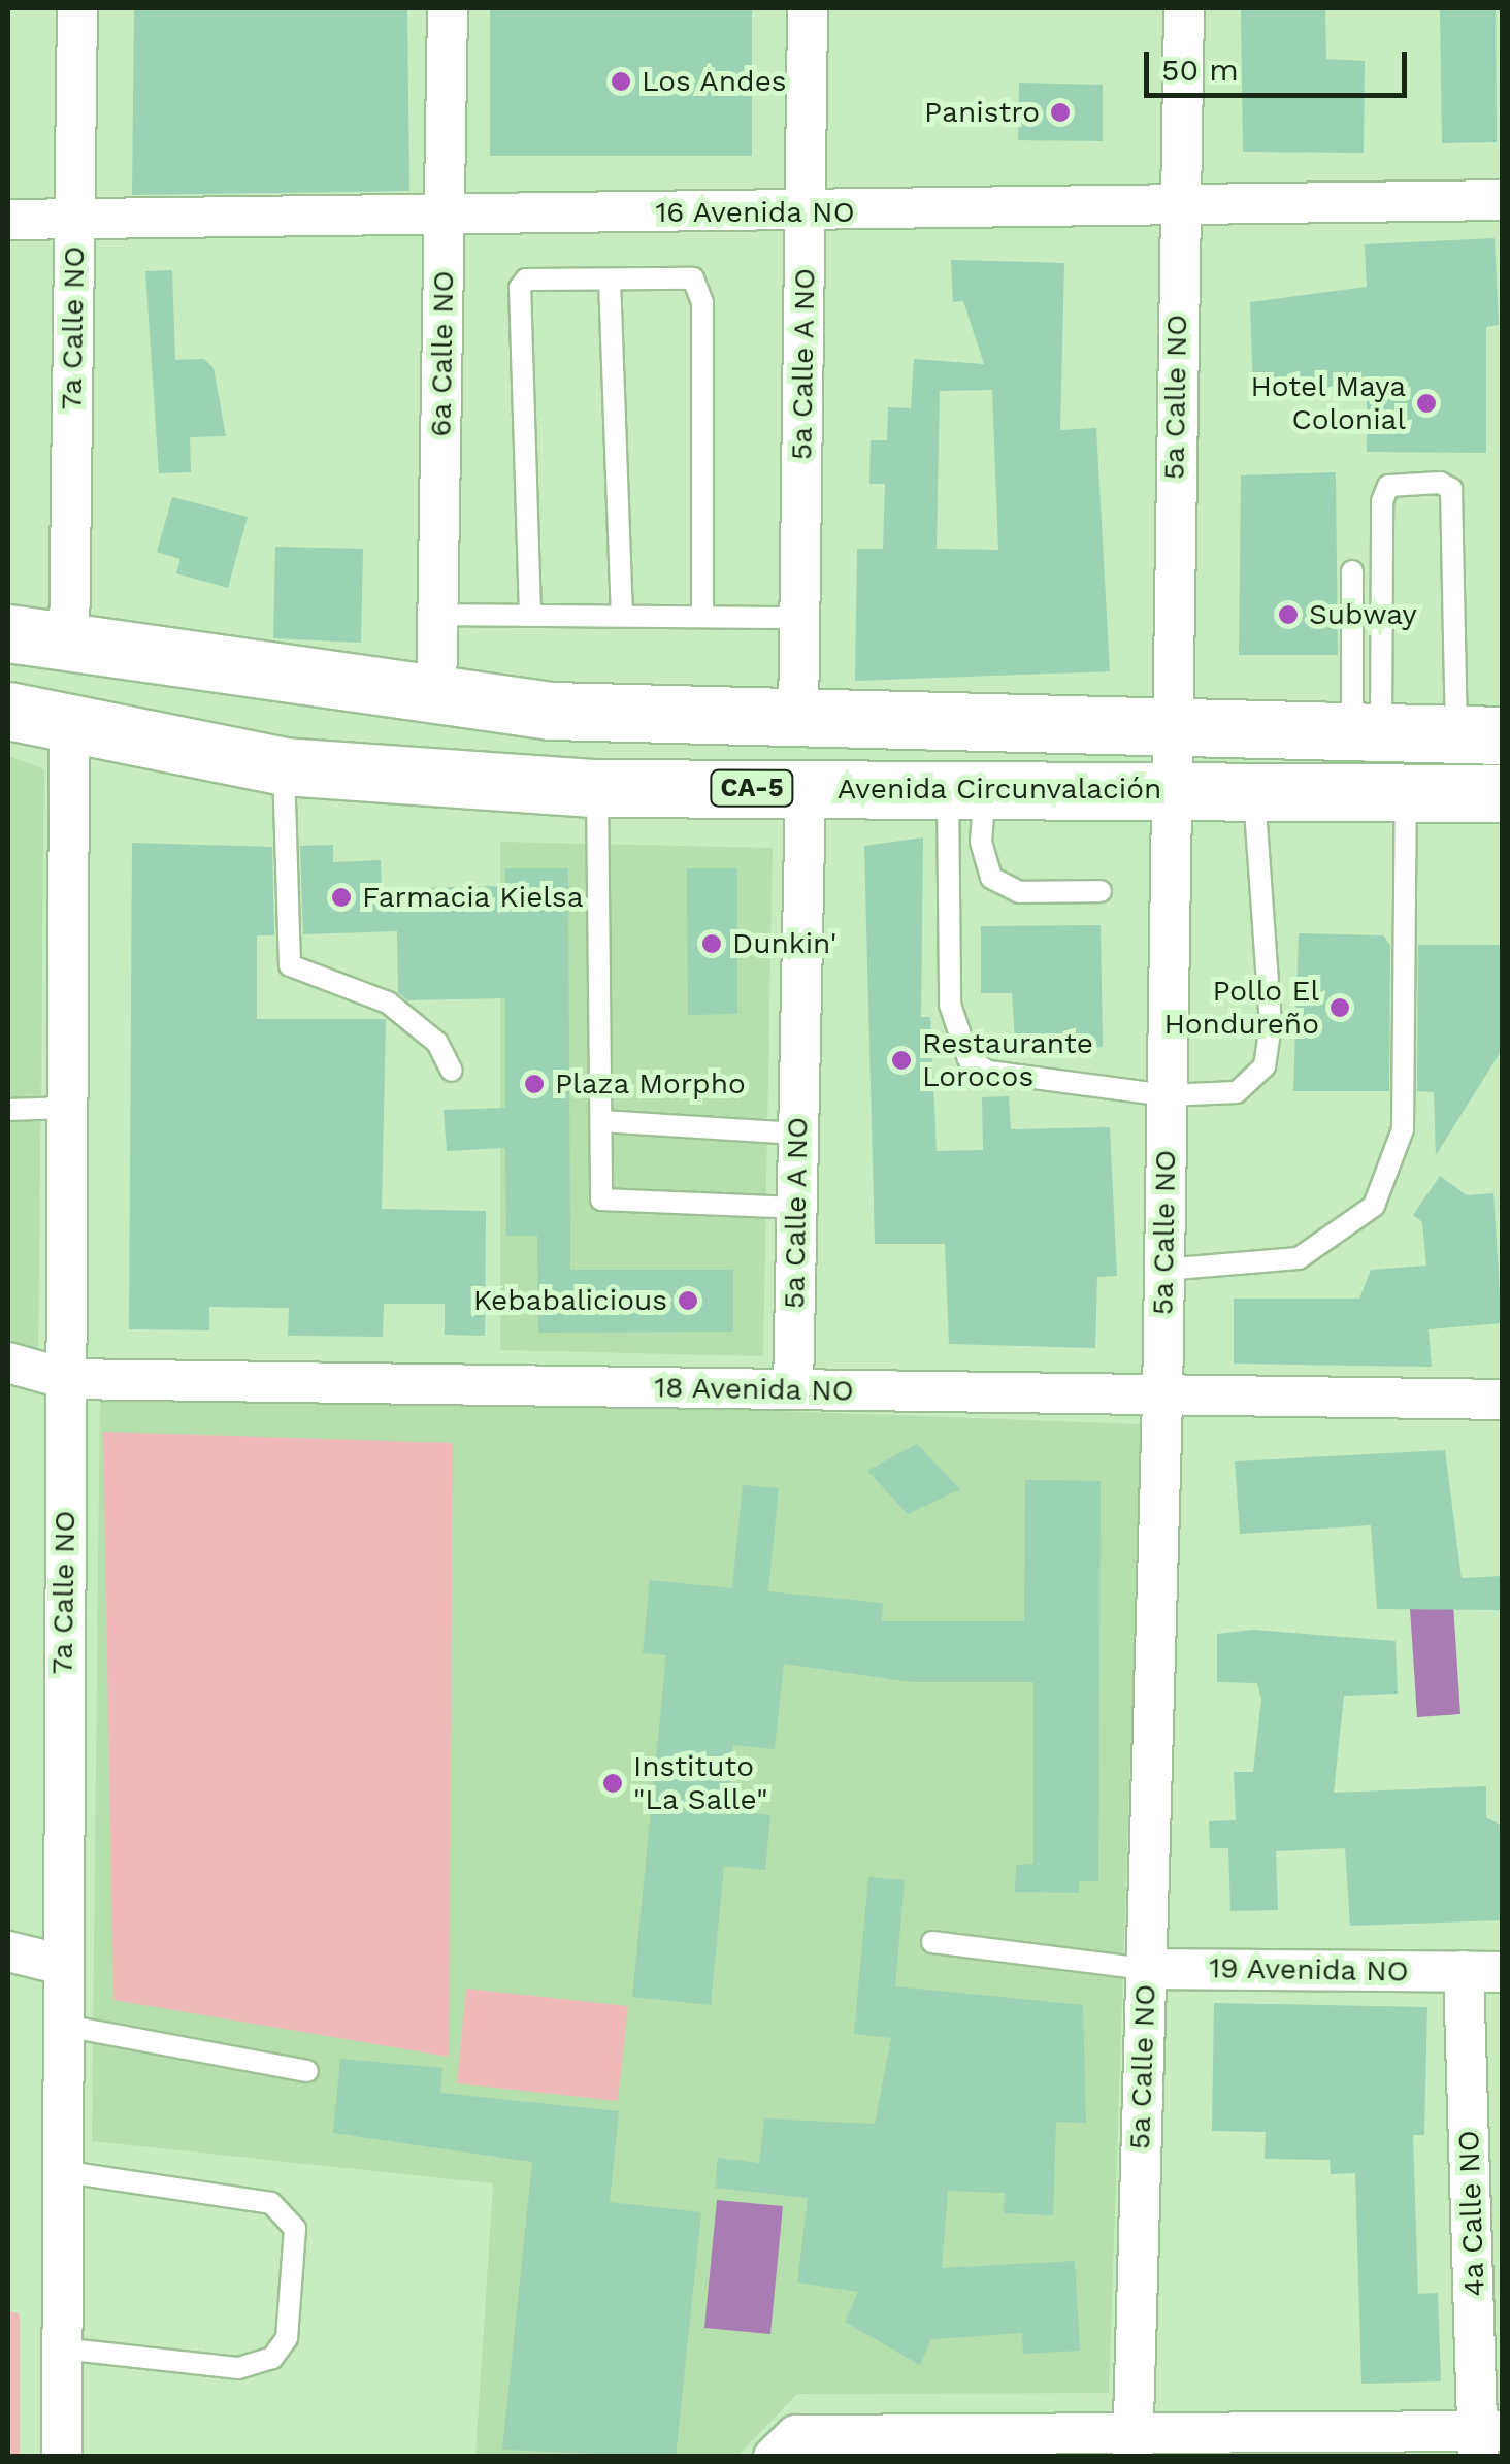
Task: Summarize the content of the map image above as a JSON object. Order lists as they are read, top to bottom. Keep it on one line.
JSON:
{"streets":{"highway":["CA-5","Avenida Circunvalación"],"street":["16 Avenida NO","7a Calle NO","6a Calle NO","5a Calle A NO","5a Calle NO","18 Avenida NO","19 Avenida NO","4a Calle NO"]},"crossings":[["16 Avenida NO","7a Calle NO"],["16 Avenida NO","6a Calle NO"],["16 Avenida NO","5a Calle A NO"],["16 Avenida NO","5a Calle NO"],["7a Calle NO","Avenida Circunvalación"],["7a Calle NO","18 Avenida NO"],["5a Calle A NO","Avenida Circunvalación"],["5a Calle A NO","18 Avenida NO"],["5a Calle NO","Avenida Circunvalación"],["5a Calle NO","18 Avenida NO"],["5a Calle NO","19 Avenida NO"],["19 Avenida NO","4a Calle NO"]],"places":["Los Andes","Panistro","Hotel Maya Colonial","Subway","Farmacia Kielsa","Dunkin'","Pollo El Hondureño","Restaurante Lorocos","Plaza Morpho","Kebabalicious","Instituto \"La Salle\""],"scale_bar":"50 m"}
